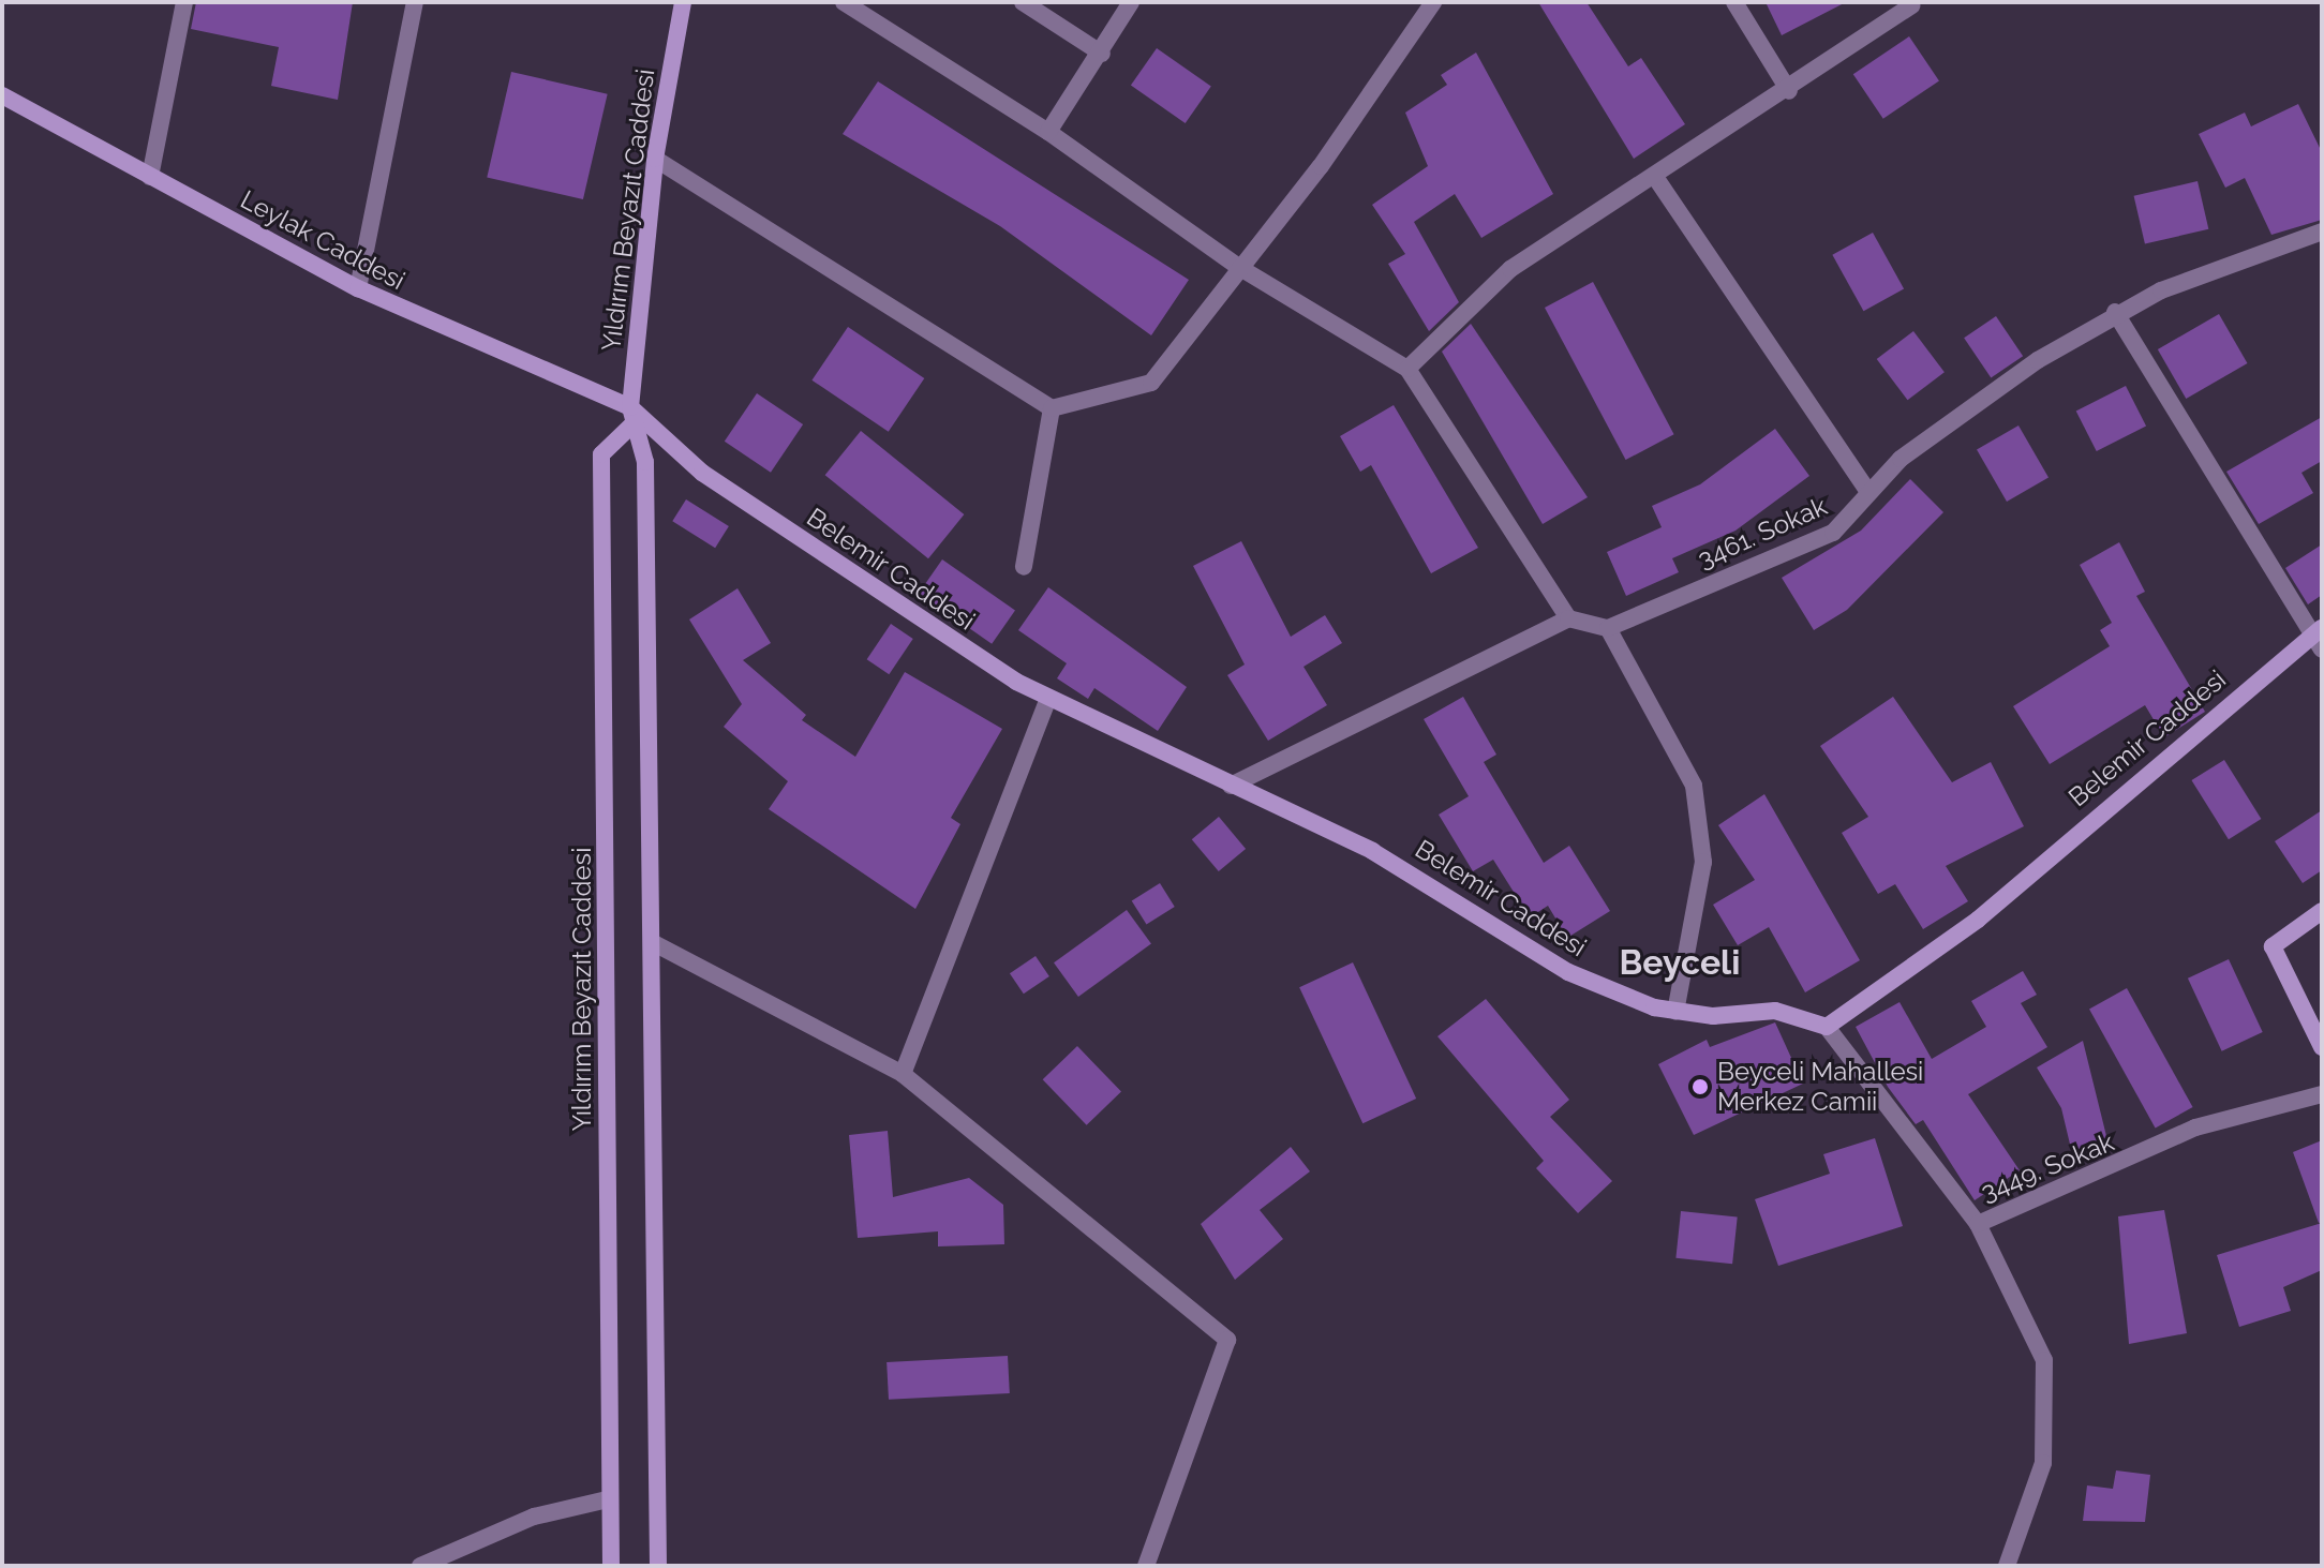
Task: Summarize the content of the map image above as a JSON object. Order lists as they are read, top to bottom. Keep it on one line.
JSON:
{"streets":{"street":["Yıldırım Beyazıt Caddesi","Leylak Caddesi","3461. Sokak","Belemir Caddesi","3449. Sokak"]},"crossings":[["Yıldırım Beyazıt Caddesi","Leylak Caddesi"],["Yıldırım Beyazıt Caddesi","Belemir Caddesi"],["Leylak Caddesi","Belemir Caddesi"],["Belemir Caddesi","3449. Sokak"]],"districts":["Beyceli"],"places":["Beyceli Mahallesi Merkez Camii"]}
